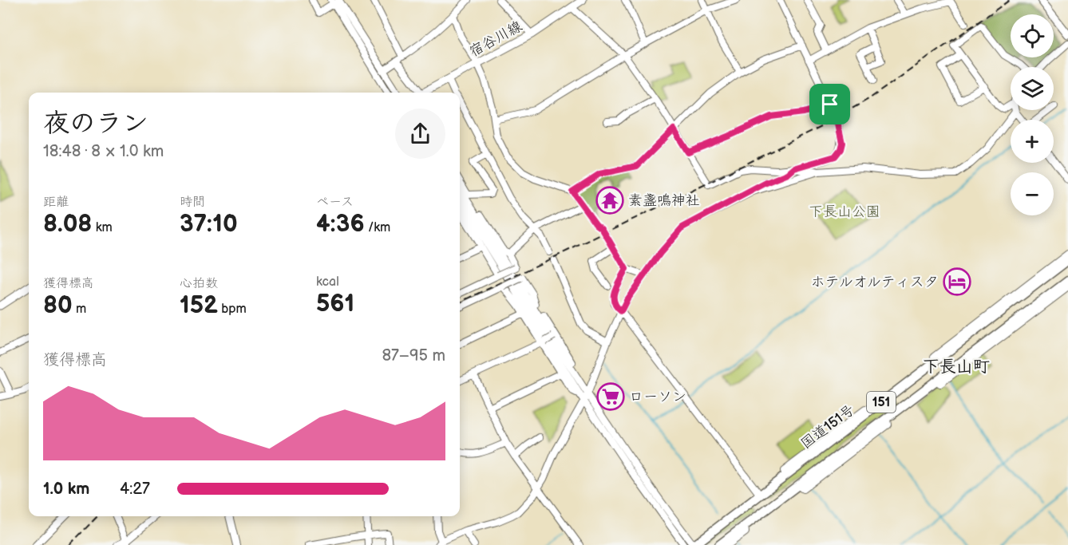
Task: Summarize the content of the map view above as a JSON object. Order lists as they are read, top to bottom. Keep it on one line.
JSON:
{"streets":{"highway":["151","国道151号"],"main road":["宿谷川線"]},"districts":["下長山町"],"parks":["下長山公園"],"places":{"temple":["素盞鳴神社"],"hotel":["ホテルオルティスタ"],"supermarket":["ローソン"]},"page":{"map_buttons":["+","−"],"heading":["夜のラン","18:48 · 8 × 1.0 km"],"stats":[["距離","8.08 km"],["時間","37:10"],["ペース","4:36 /km"],["獲得標高","80 m"],["心拍数","152 bpm"],["kcal","561"]],"chart":["獲得標高","87–95 m"],"list":[{"name":"1.0 km","note":"4:27"}]}}
